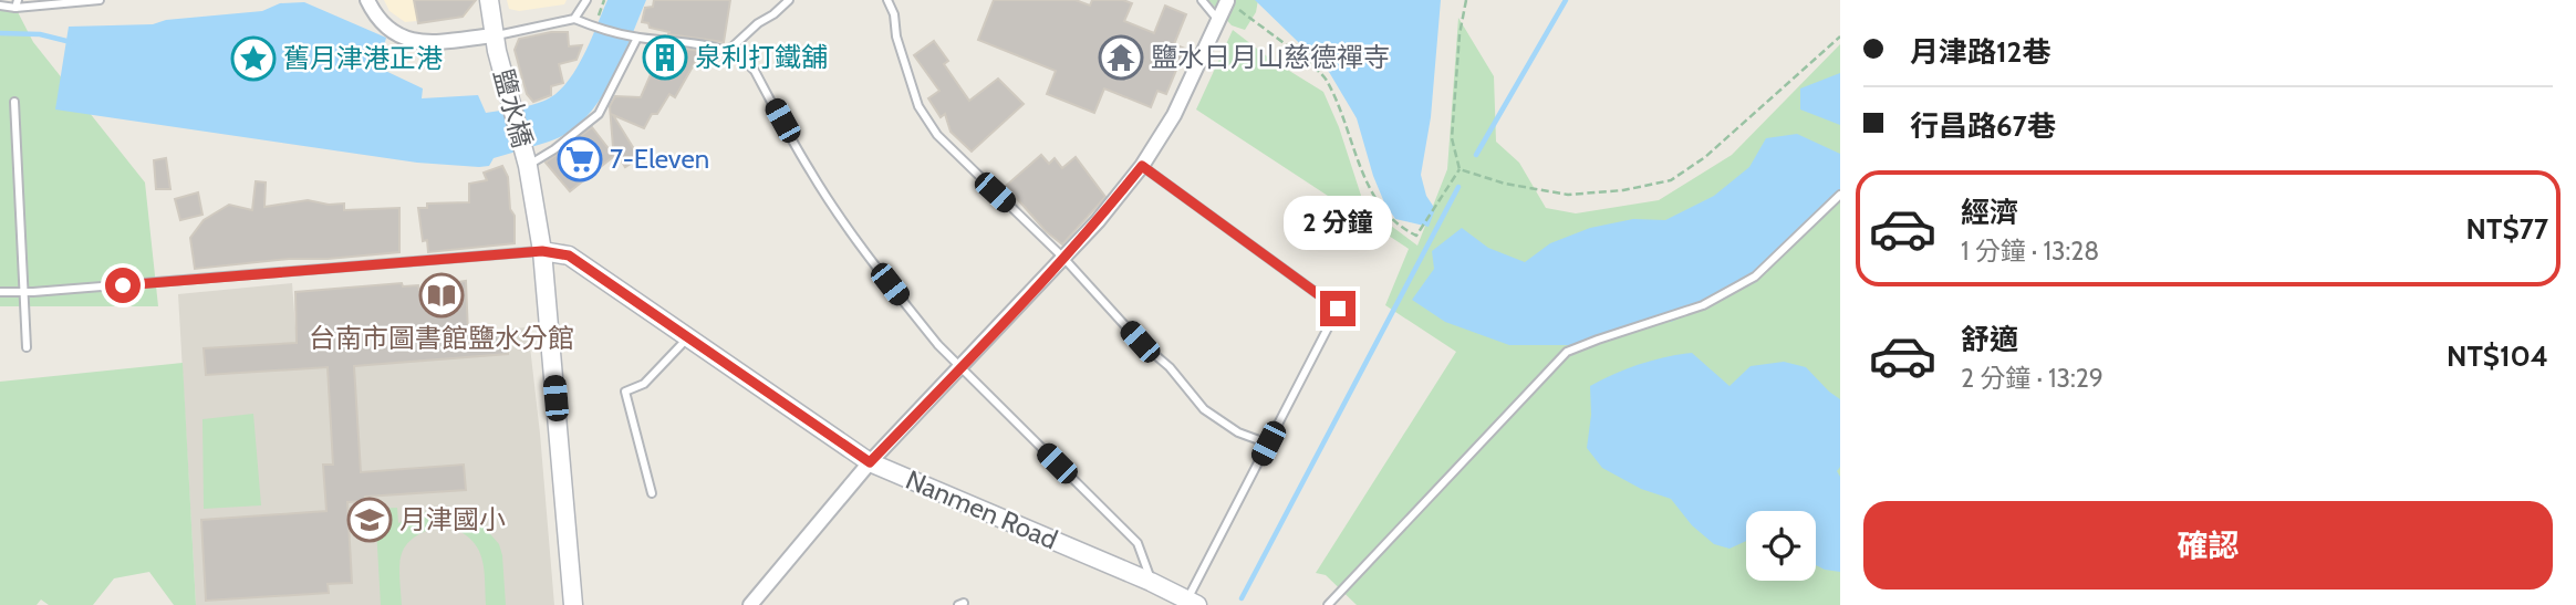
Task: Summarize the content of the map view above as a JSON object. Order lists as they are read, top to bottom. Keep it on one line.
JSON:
{"streets":{"street":["鹽水橋","Nanmen Road"]},"crossings":[["鹽水橋","Nanmen Road"]],"places":{"building":["泉利打鐵舖"],"temple":["鹽水日月山慈德禪寺"],"place":["舊月津港正港"],"supermarket":["7-Eleven"],"library":["台南市圖書館鹽水分館"],"school or university":["月津國小"]},"page":{"banner":["月津路12巷","行昌路67巷"],"list":[{"name":"經濟","note":"1 分鐘 · 13:28","value":"NT$77"},{"name":"舒適","note":"2 分鐘 · 13:29","value":"NT$104"}],"bubble":"2 分鐘","buttons":"確認"}}
